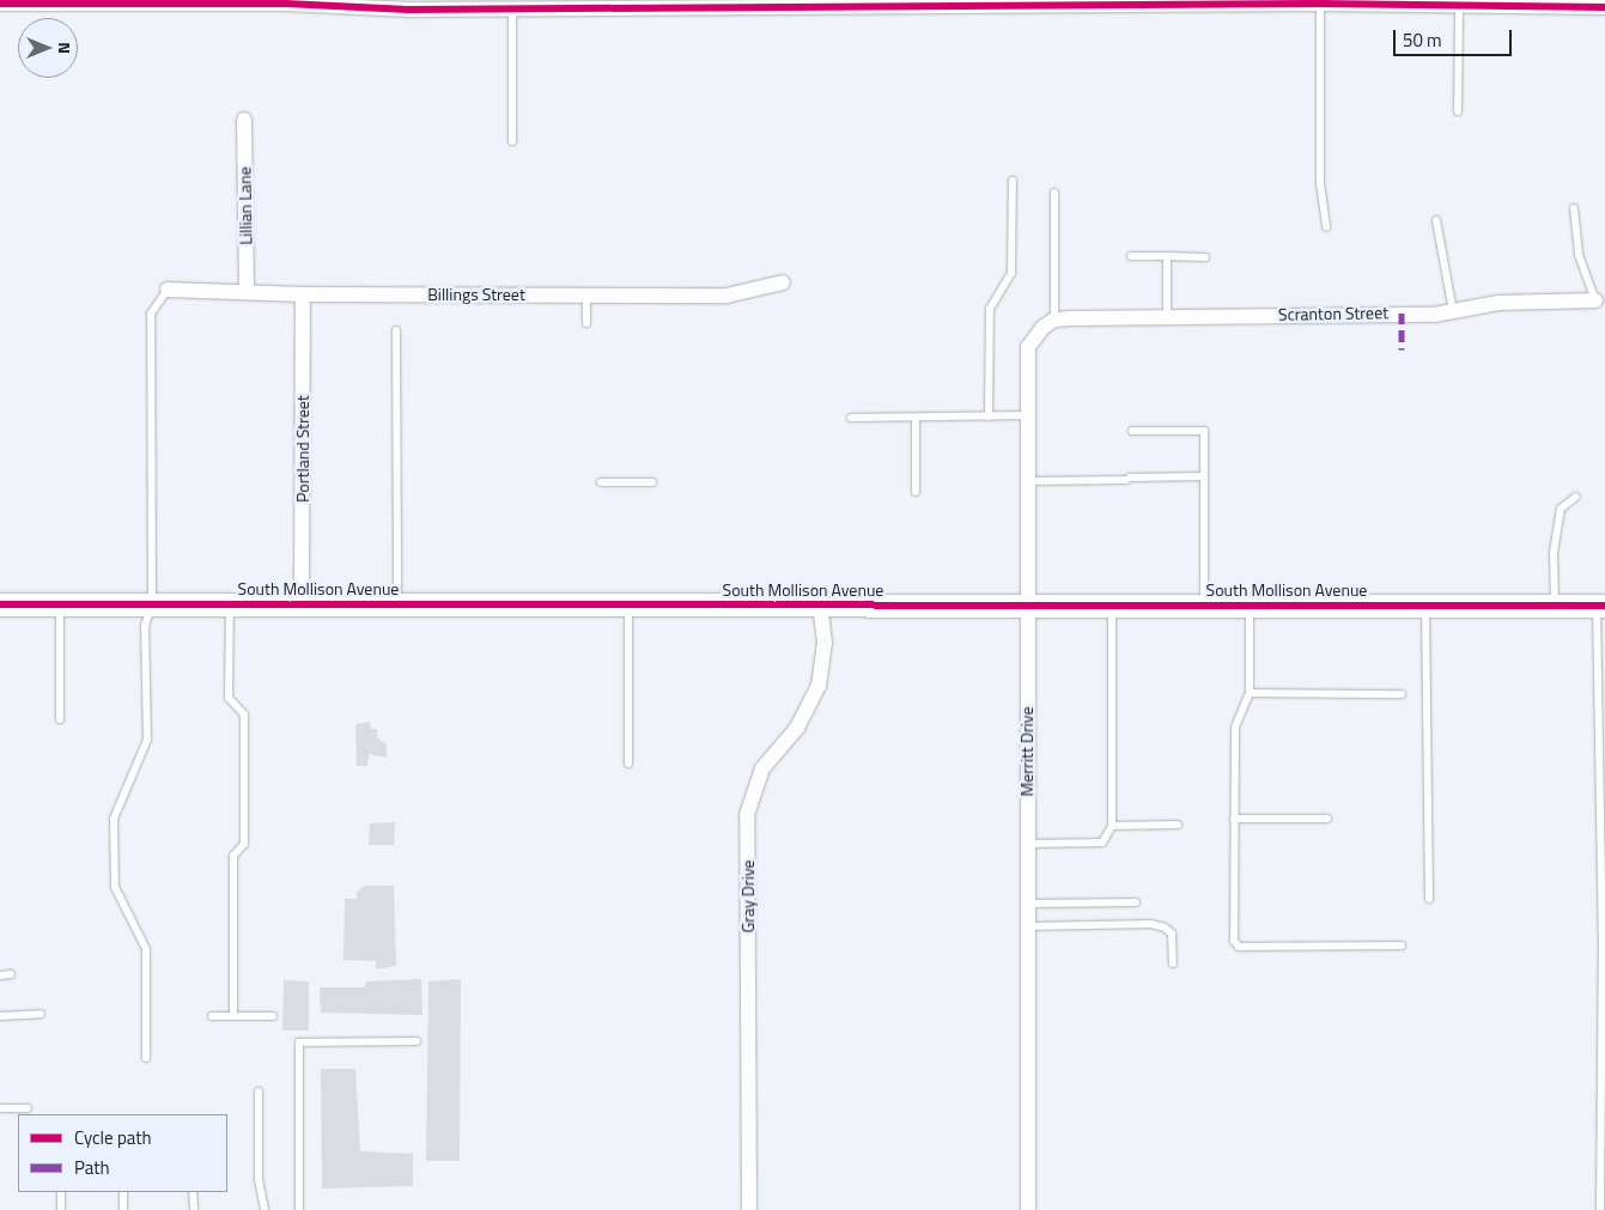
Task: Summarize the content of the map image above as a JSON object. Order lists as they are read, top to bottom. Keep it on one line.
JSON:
{"streets":{"main road":["South Mollison Avenue"],"street":["Lillian Lane","Billings Street","Scranton Street","Portland Street","Merritt Drive","Gray Drive"]},"crossings":[["Lillian Lane","Billings Street"],["Billings Street","Portland Street"],["Scranton Street","Merritt Drive"],["Portland Street","South Mollison Avenue"],["South Mollison Avenue","Merritt Drive"],["South Mollison Avenue","Gray Drive"]],"legend":["Cycle path","Path"],"scale_bar":"50 m","north":"right"}
